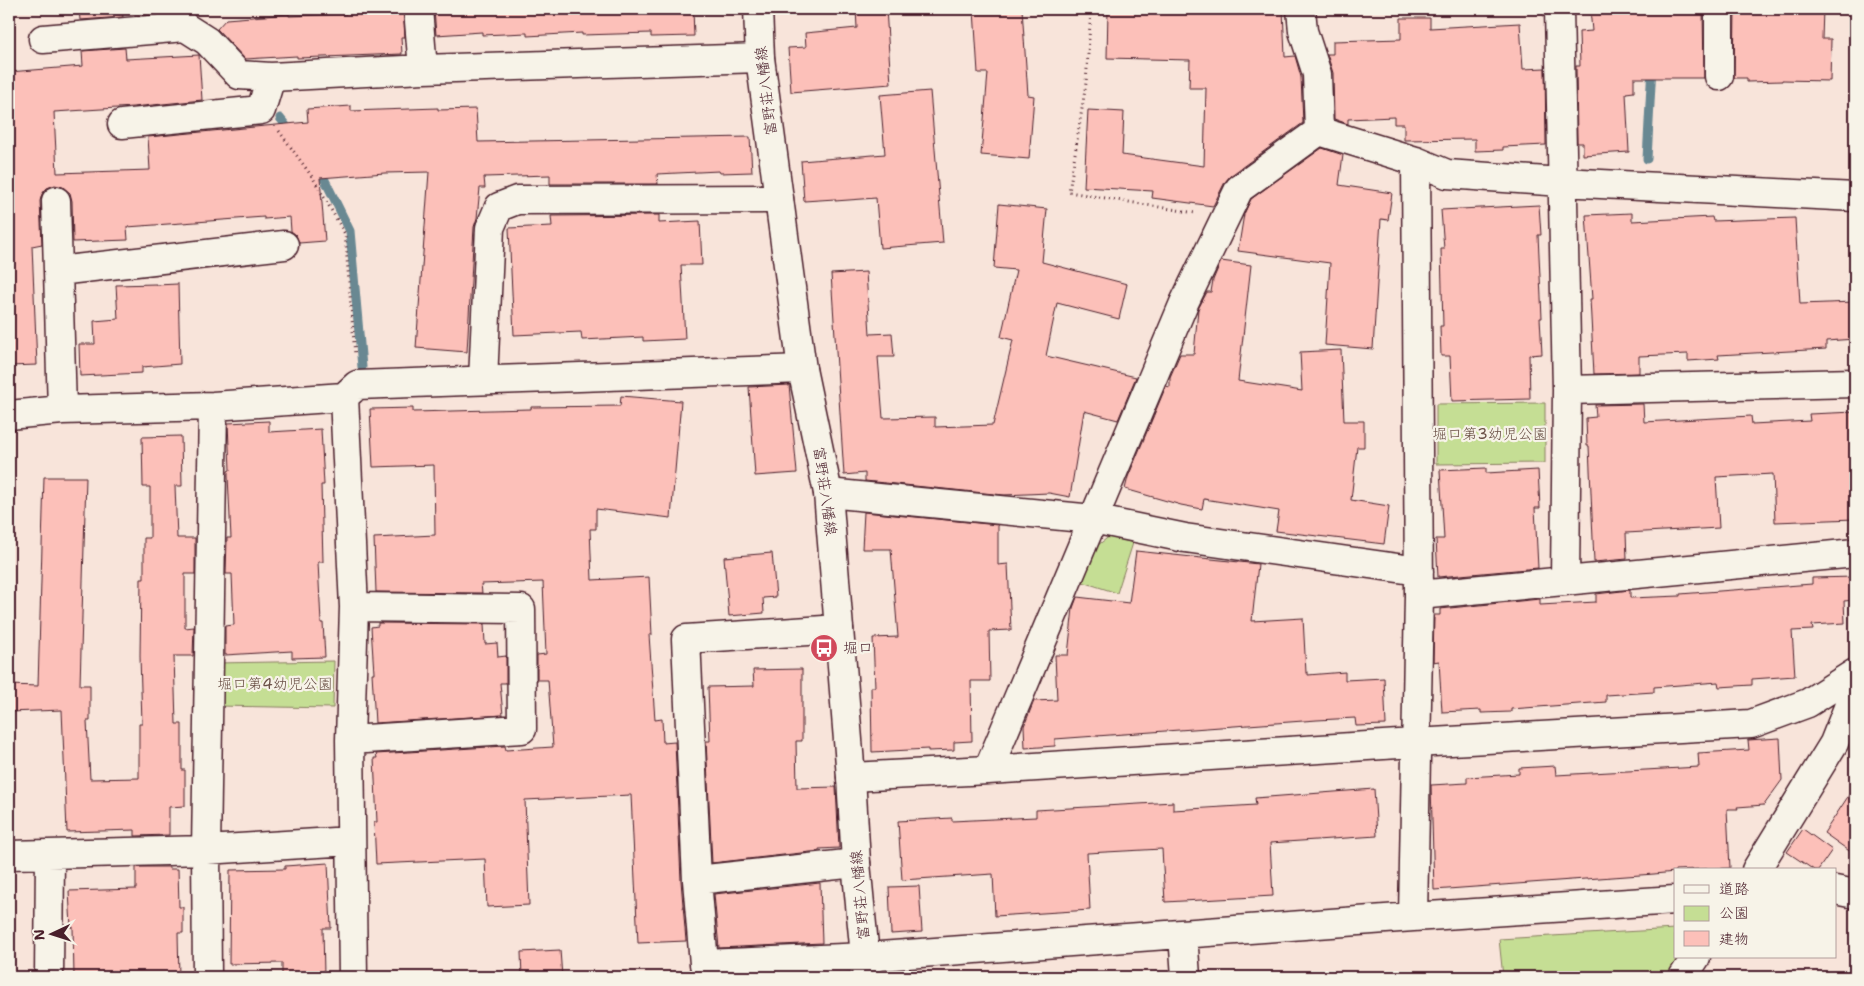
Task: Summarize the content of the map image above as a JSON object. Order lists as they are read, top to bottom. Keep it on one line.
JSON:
{"streets":{"street":["富野荘八幡線"]},"parks":["堀口第3幼児公園","堀口第4幼児公園"],"places":{"bus stop":["堀口"]},"legend":["道路","公園","建物"],"north":"left"}
